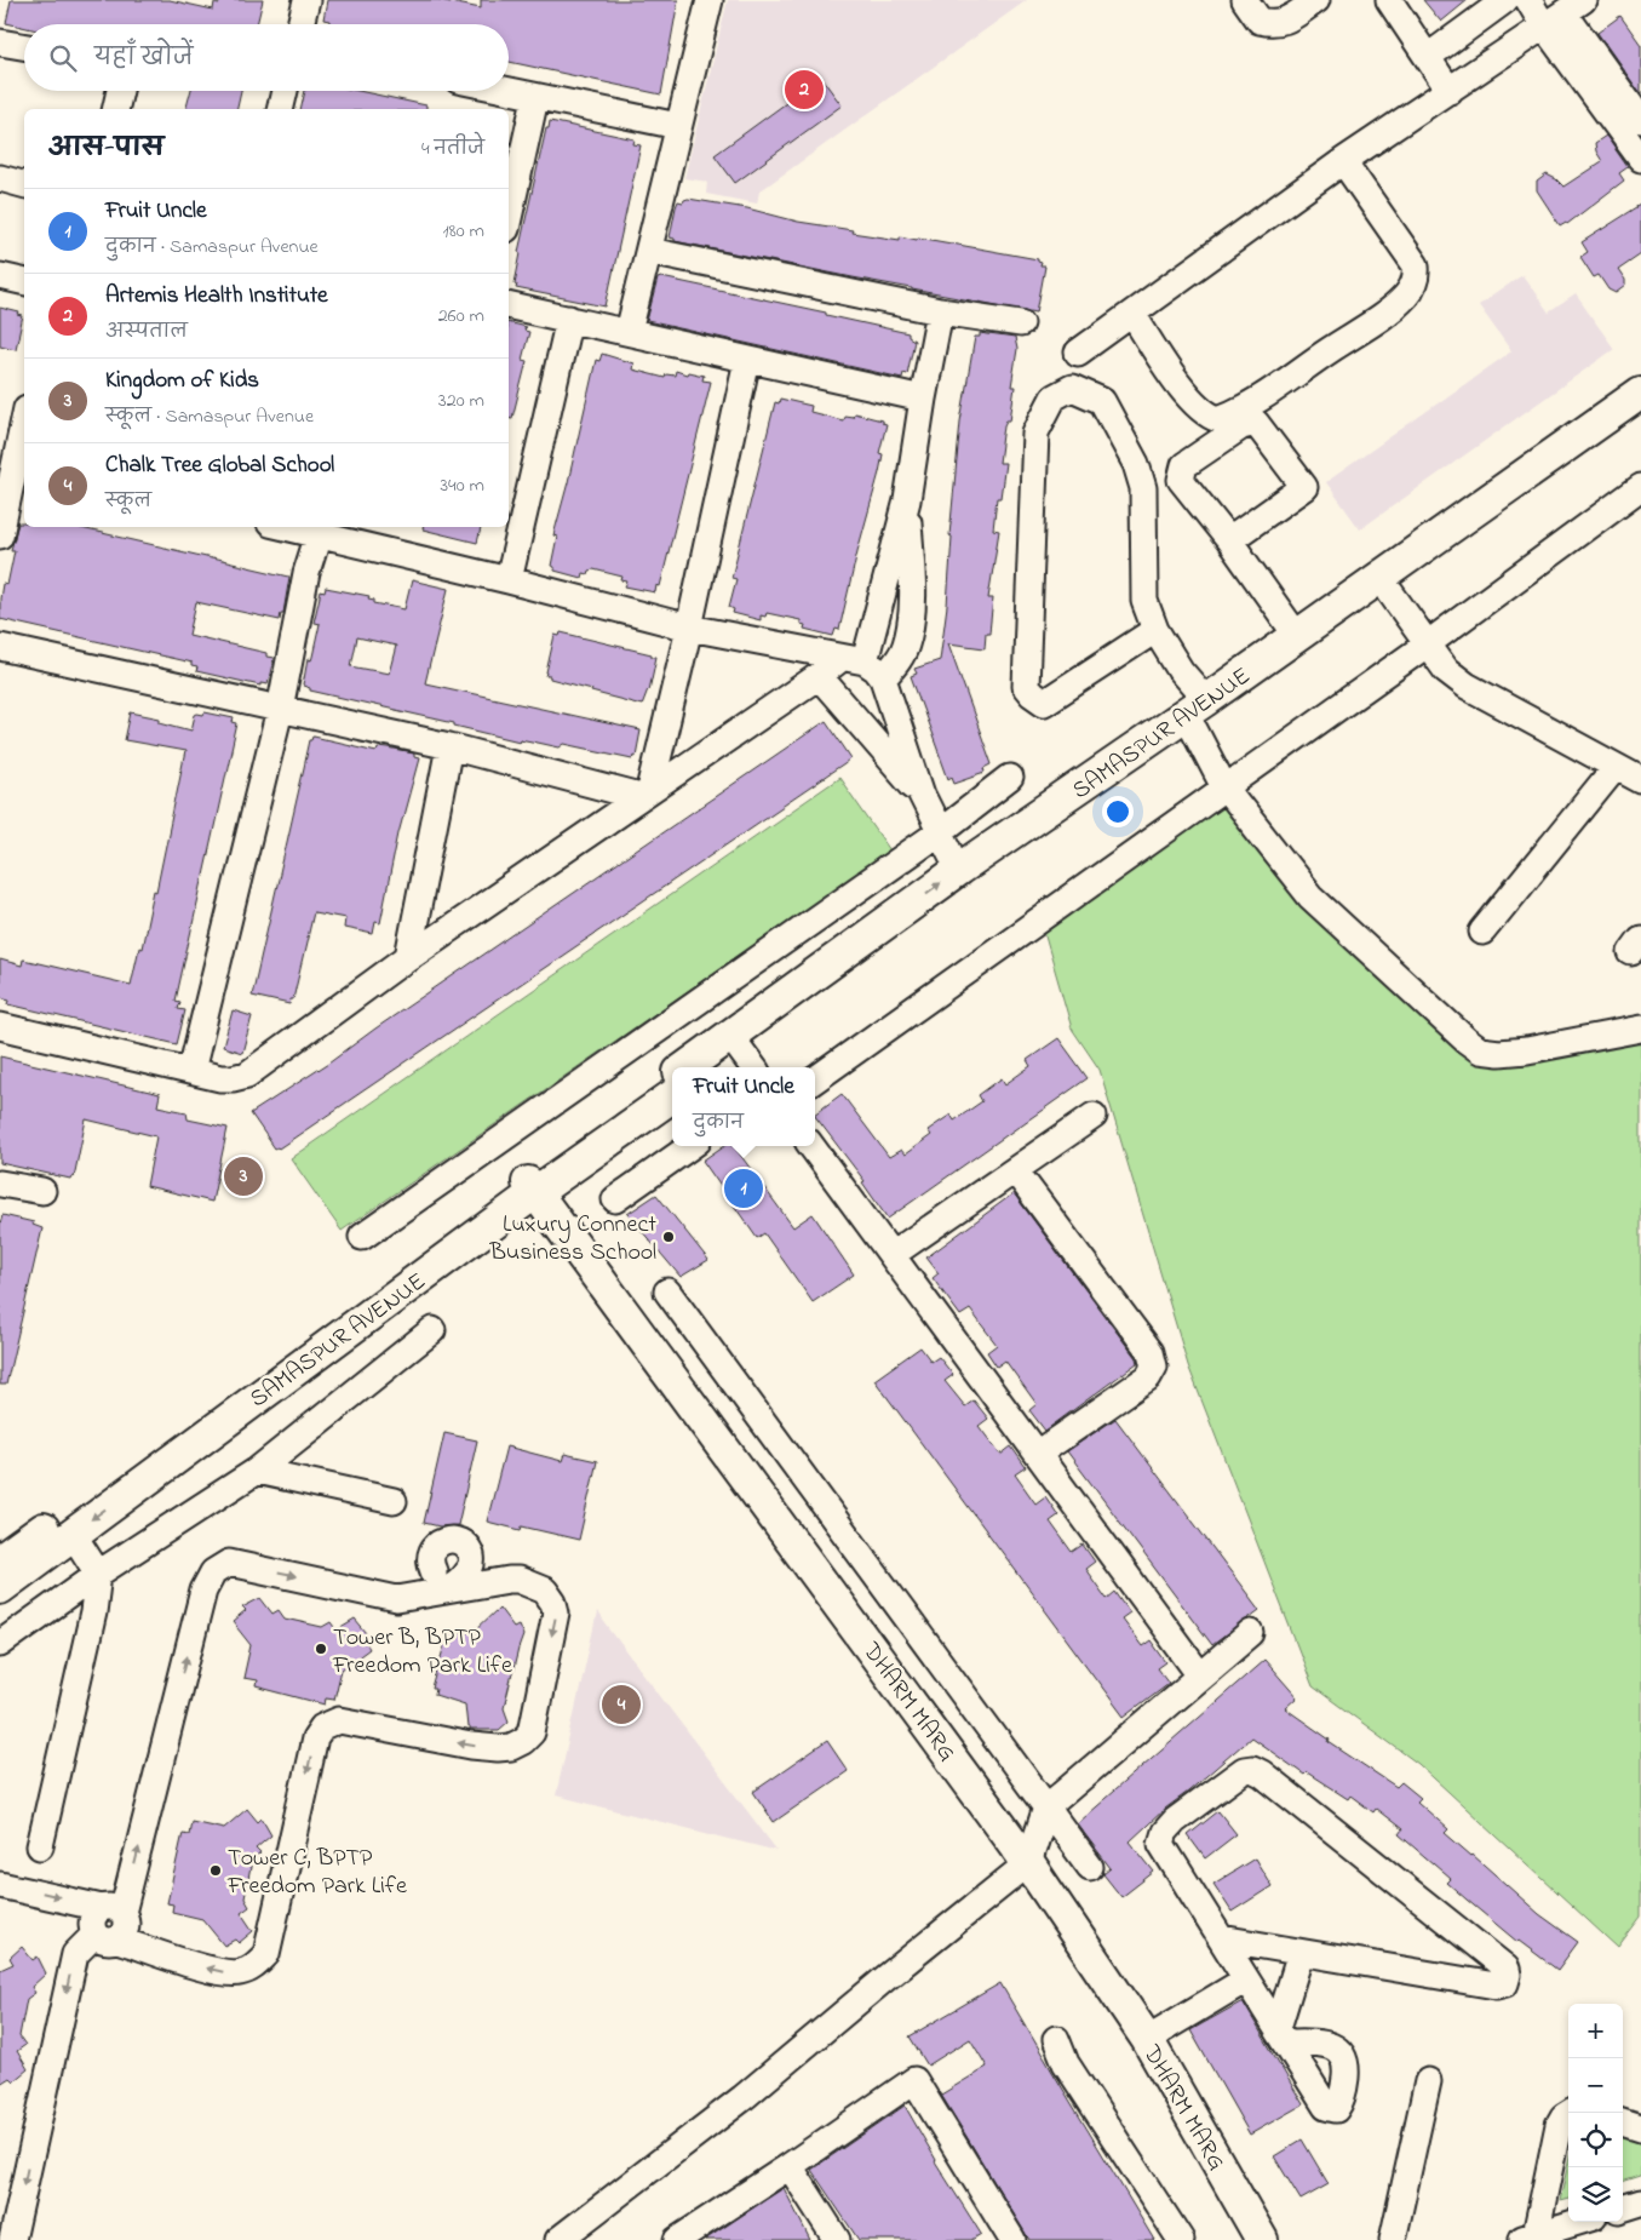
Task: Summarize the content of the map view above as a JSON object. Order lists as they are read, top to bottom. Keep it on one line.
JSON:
{"streets":{"main road":["SAMASPUR AVENUE","DHARM MARG"]},"crossings":[["SAMASPUR AVENUE","DHARM MARG"]],"places":["Luxury Connect Business School","Tower B, BPTP Freedom Park Life","Tower C, BPTP Freedom Park Life"],"page":{"search":"यहाँ खोजें","pins":["2","3","1","4"],"heading":["आस-पास","4 नतीजे"],"list":[{"mark":"1","name":"Fruit Uncle","note":"दुकान · Samaspur Avenue","value":"180 m"},{"mark":"2","name":"Artemis Health Institute","note":"अस्पताल","value":"260 m"},{"mark":"3","name":"Kingdom of Kids","note":"स्कूल · Samaspur Avenue","value":"320 m"},{"mark":"4","name":"Chalk Tree Global School","note":"स्कूल","value":"340 m"}],"popup":["Fruit Uncle","दुकान"],"map_buttons":["+","−"]}}
